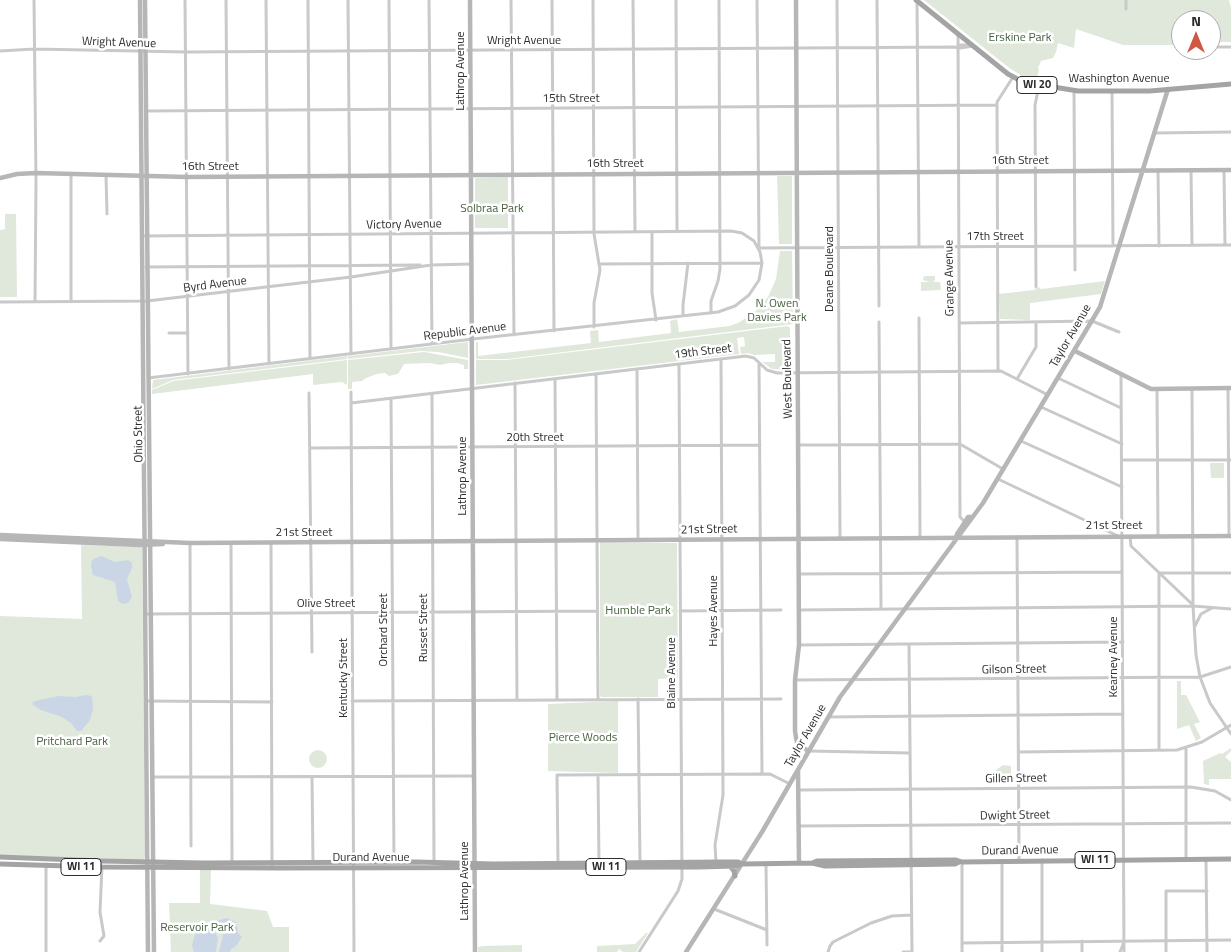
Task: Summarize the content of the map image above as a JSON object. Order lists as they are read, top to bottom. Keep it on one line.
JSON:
{"streets":{"main road":["Washington Avenue","WI 20","Durand Avenue","WI 11"],"street":["Wright Avenue","Lathrop Avenue","15th Street","16th Street","Victory Avenue","17th Street","Deane Boulevard","Grange Avenue","Byrd Avenue","Republic Avenue","Taylor Avenue","19th Street","West Boulevard","Ohio Street","20th Street","21st Street","Olive Street","Hayes Avenue","Russet Street","Orchard Street","Kearney Avenue","Gilson Street","Blaine Avenue","Kentucky Street","Gillen Street","Dwight Street"]},"crossings":[["Wright Avenue","Lathrop Avenue"],["Wright Avenue","Washington Avenue"],["Wright Avenue","Deane Boulevard"],["Wright Avenue","Grange Avenue"],["Wright Avenue","West Boulevard"],["Wright Avenue","Ohio Street"],["Lathrop Avenue","15th Street"],["Lathrop Avenue","16th Street"],["Lathrop Avenue","Victory Avenue"],["Lathrop Avenue","Republic Avenue"],["Lathrop Avenue","19th Street"],["Lathrop Avenue","20th Street"],["Lathrop Avenue","21st Street"],["Lathrop Avenue","Olive Street"],["Lathrop Avenue","Durand Avenue"],["Washington Avenue","Grange Avenue"],["Washington Avenue","Taylor Avenue"],["15th Street","Deane Boulevard"],["15th Street","Grange Avenue"],["15th Street","West Boulevard"],["15th Street","Ohio Street"],["16th Street","Deane Boulevard"],["16th Street","Grange Avenue"],["16th Street","Taylor Avenue"],["16th Street","West Boulevard"],["16th Street","Ohio Street"],["Victory Avenue","17th Street"],["Victory Avenue","Ohio Street"],["17th Street","Deane Boulevard"],["17th Street","Grange Avenue"],["17th Street","Taylor Avenue"],["17th Street","West Boulevard"],["Deane Boulevard","19th Street"],["Deane Boulevard","21st Street"],["Grange Avenue","Taylor Avenue"],["Grange Avenue","19th Street"],["Byrd Avenue","Ohio Street"],["Republic Avenue","Ohio Street"],["Taylor Avenue","19th Street"],["Taylor Avenue","West Boulevard"],["Taylor Avenue","21st Street"],["Taylor Avenue","Gilson Street"],["Taylor Avenue","Durand Avenue"],["19th Street","West Boulevard"],["19th Street","Hayes Avenue"],["19th Street","Russet Street"],["19th Street","Orchard Street"],["19th Street","Blaine Avenue"],["19th Street","Kentucky Street"],["West Boulevard","21st Street"],["West Boulevard","Gilson Street"],["Ohio Street","21st Street"],["Ohio Street","Olive Street"],["Ohio Street","Durand Avenue"],["20th Street","Hayes Avenue"],["20th Street","Russet Street"],["20th Street","Orchard Street"],["20th Street","Blaine Avenue"],["20th Street","Kentucky Street"],["21st Street","Hayes Avenue"],["21st Street","Russet Street"],["21st Street","Orchard Street"],["21st Street","Kearney Avenue"],["21st Street","Blaine Avenue"],["21st Street","Kentucky Street"],["Olive Street","Russet Street"],["Olive Street","Orchard Street"],["Olive Street","Kentucky Street"],["Hayes Avenue","Durand Avenue"],["Russet Street","Durand Avenue"],["Orchard Street","Durand Avenue"],["Kearney Avenue","Gilson Street"],["Kearney Avenue","Gillen Street"],["Kearney Avenue","Dwight Street"],["Kearney Avenue","Durand Avenue"],["Blaine Avenue","Durand Avenue"],["Kentucky Street","Durand Avenue"]],"parks":["Erskine Park","Solbraa Park","N. Owen Davies Park","Humble Park","Pierce Woods","Pritchard Park","Reservoir Park"],"north":"top"}
